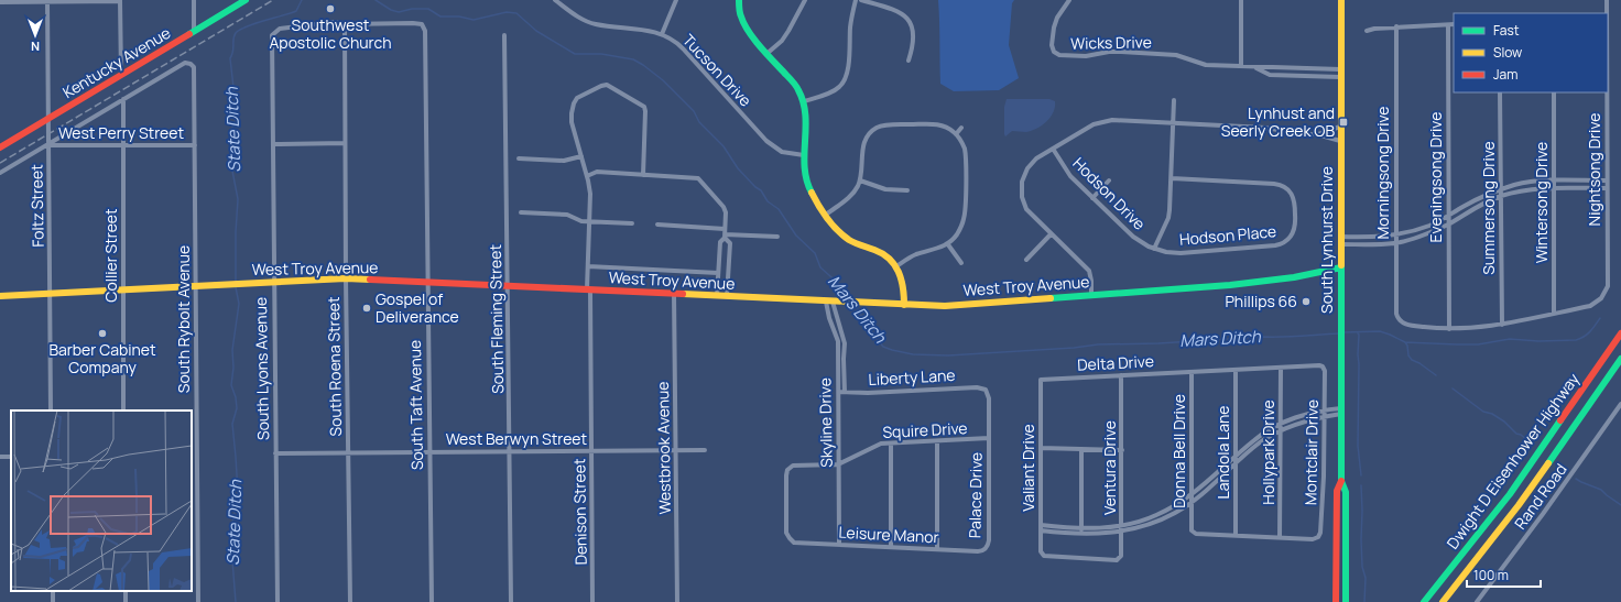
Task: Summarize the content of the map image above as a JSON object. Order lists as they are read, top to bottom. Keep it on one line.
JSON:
{"streets":{"main road":["Kentucky Avenue","South Lynhurst Drive","West Troy Avenue","Dwight D Eisenhower Highway"],"street":["Wicks Drive","Tucson Drive","West Perry Street","Nightsong Drive","Morningsong Drive","Eveningsong Drive","Hodson Drive","Wintersong Drive","Foltz Street","Summersong Drive","Hodson Place","Collier Street","South Rybolt Avenue","South Fleming Street","Delta Drive","South Roena Street","South Lyons Avenue","Liberty Lane","South Taft Avenue","Skyline Drive","Squire Drive","West Berwyn Street","Westbrook Avenue","Donna Bell Drive","Landola Lane","Hollypark Drive","Montclair Drive","Valiant Drive","Ventura Drive","Palace Drive","Rand Road","Denison Street","Leisure Manor"]},"crossings":[["Wicks Drive","South Lynhurst Drive"],["Kentucky Avenue","Foltz Street"],["West Perry Street","Foltz Street"],["West Perry Street","Collier Street"],["West Perry Street","South Rybolt Avenue"],["Nightsong Drive","Wintersong Drive"],["Morningsong Drive","Eveningsong Drive"],["Hodson Drive","Hodson Place"],["Foltz Street","West Troy Avenue"],["South Lynhurst Drive","West Troy Avenue"],["Collier Street","West Troy Avenue"],["Collier Street","South Rybolt Avenue"],["West Troy Avenue","South Rybolt Avenue"],["West Troy Avenue","South Fleming Street"],["West Troy Avenue","South Roena Street"],["West Troy Avenue","South Lyons Avenue"],["West Troy Avenue","South Taft Avenue"],["West Troy Avenue","Skyline Drive"],["West Troy Avenue","Westbrook Avenue"],["West Troy Avenue","Denison Street"],["South Fleming Street","West Berwyn Street"],["Delta Drive","Donna Bell Drive"],["Delta Drive","Landola Lane"],["Delta Drive","Hollypark Drive"],["Delta Drive","Montclair Drive"],["Delta Drive","Valiant Drive"],["Delta Drive","Ventura Drive"],["South Roena Street","South Lyons Avenue"],["South Roena Street","South Taft Avenue"],["South Roena Street","West Berwyn Street"],["South Lyons Avenue","South Taft Avenue"],["South Lyons Avenue","West Berwyn Street"],["Liberty Lane","Skyline Drive"],["Liberty Lane","Palace Drive"],["South Taft Avenue","West Berwyn Street"],["Skyline Drive","Squire Drive"],["Skyline Drive","Leisure Manor"],["Squire Drive","Palace Drive"],["Squire Drive","Leisure Manor"],["West Berwyn Street","Westbrook Avenue"],["West Berwyn Street","Denison Street"],["Donna Bell Drive","Landola Lane"],["Hollypark Drive","Montclair Drive"],["Valiant Drive","Ventura Drive"],["Palace Drive","Leisure Manor"]],"water":["State Ditch","Mars Ditch"],"places":{"other":["Southwest Apostolic Church","Phillips 66","Gospel of Deliverance","Barber Cabinet Company"],"transit":["Lynhust and Seerly Creek OB"]},"legend":["Fast","Slow","Jam"],"scale_bar":"100 m","north":"bottom"}
